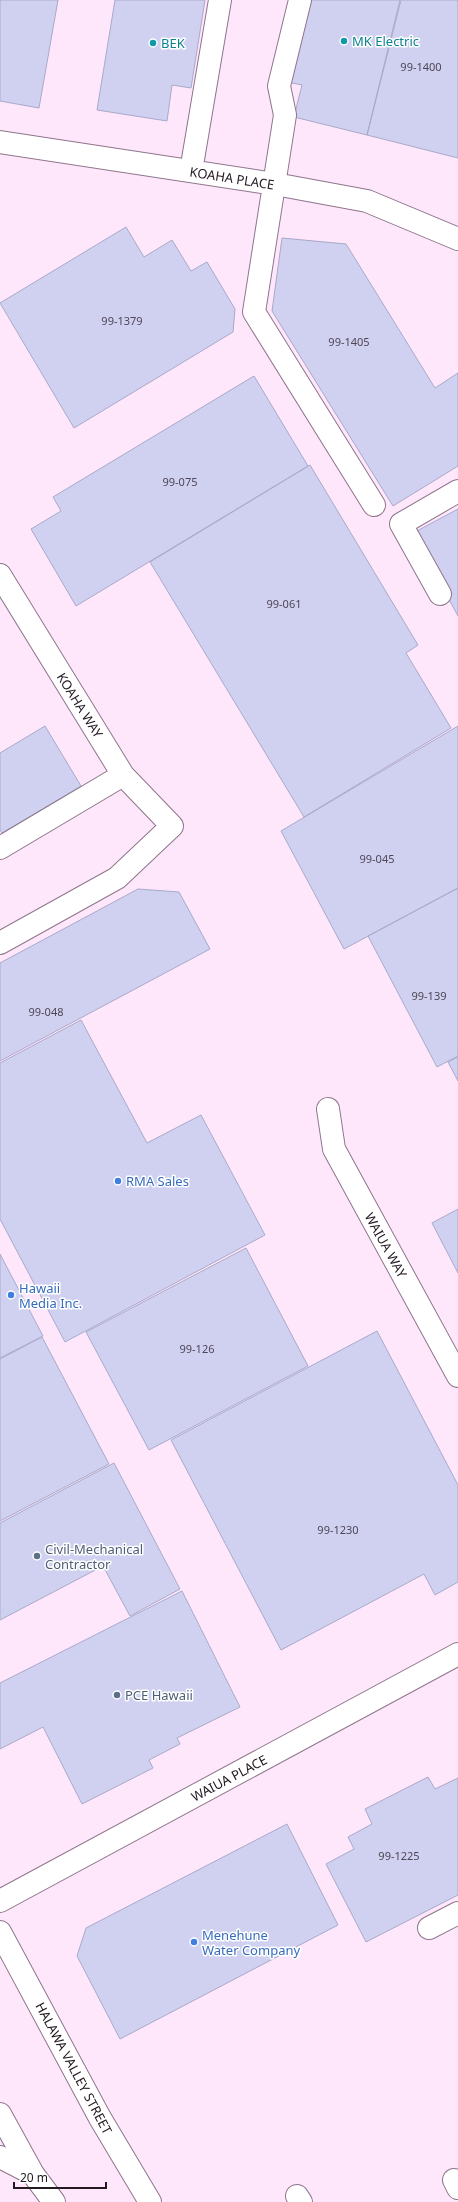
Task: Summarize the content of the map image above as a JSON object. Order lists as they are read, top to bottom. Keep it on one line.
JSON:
{"streets":{"street":["KOAHA PLACE","KOAHA WAY","WAIUA WAY","WAIUA PLACE","HALAWA VALLEY STREET"]},"places":["MK Electric","BEK","RMA Sales","Hawaii Media Inc.","Civil-Mechanical Contractor","PCE Hawaii","Menehune Water Company"],"house_numbers":["99-1400","99-1379","99-1405","99-075","99-061","99-045","99-139","99-048","99-126","99-1230","99-1225"],"scale_bar":"20 m"}
